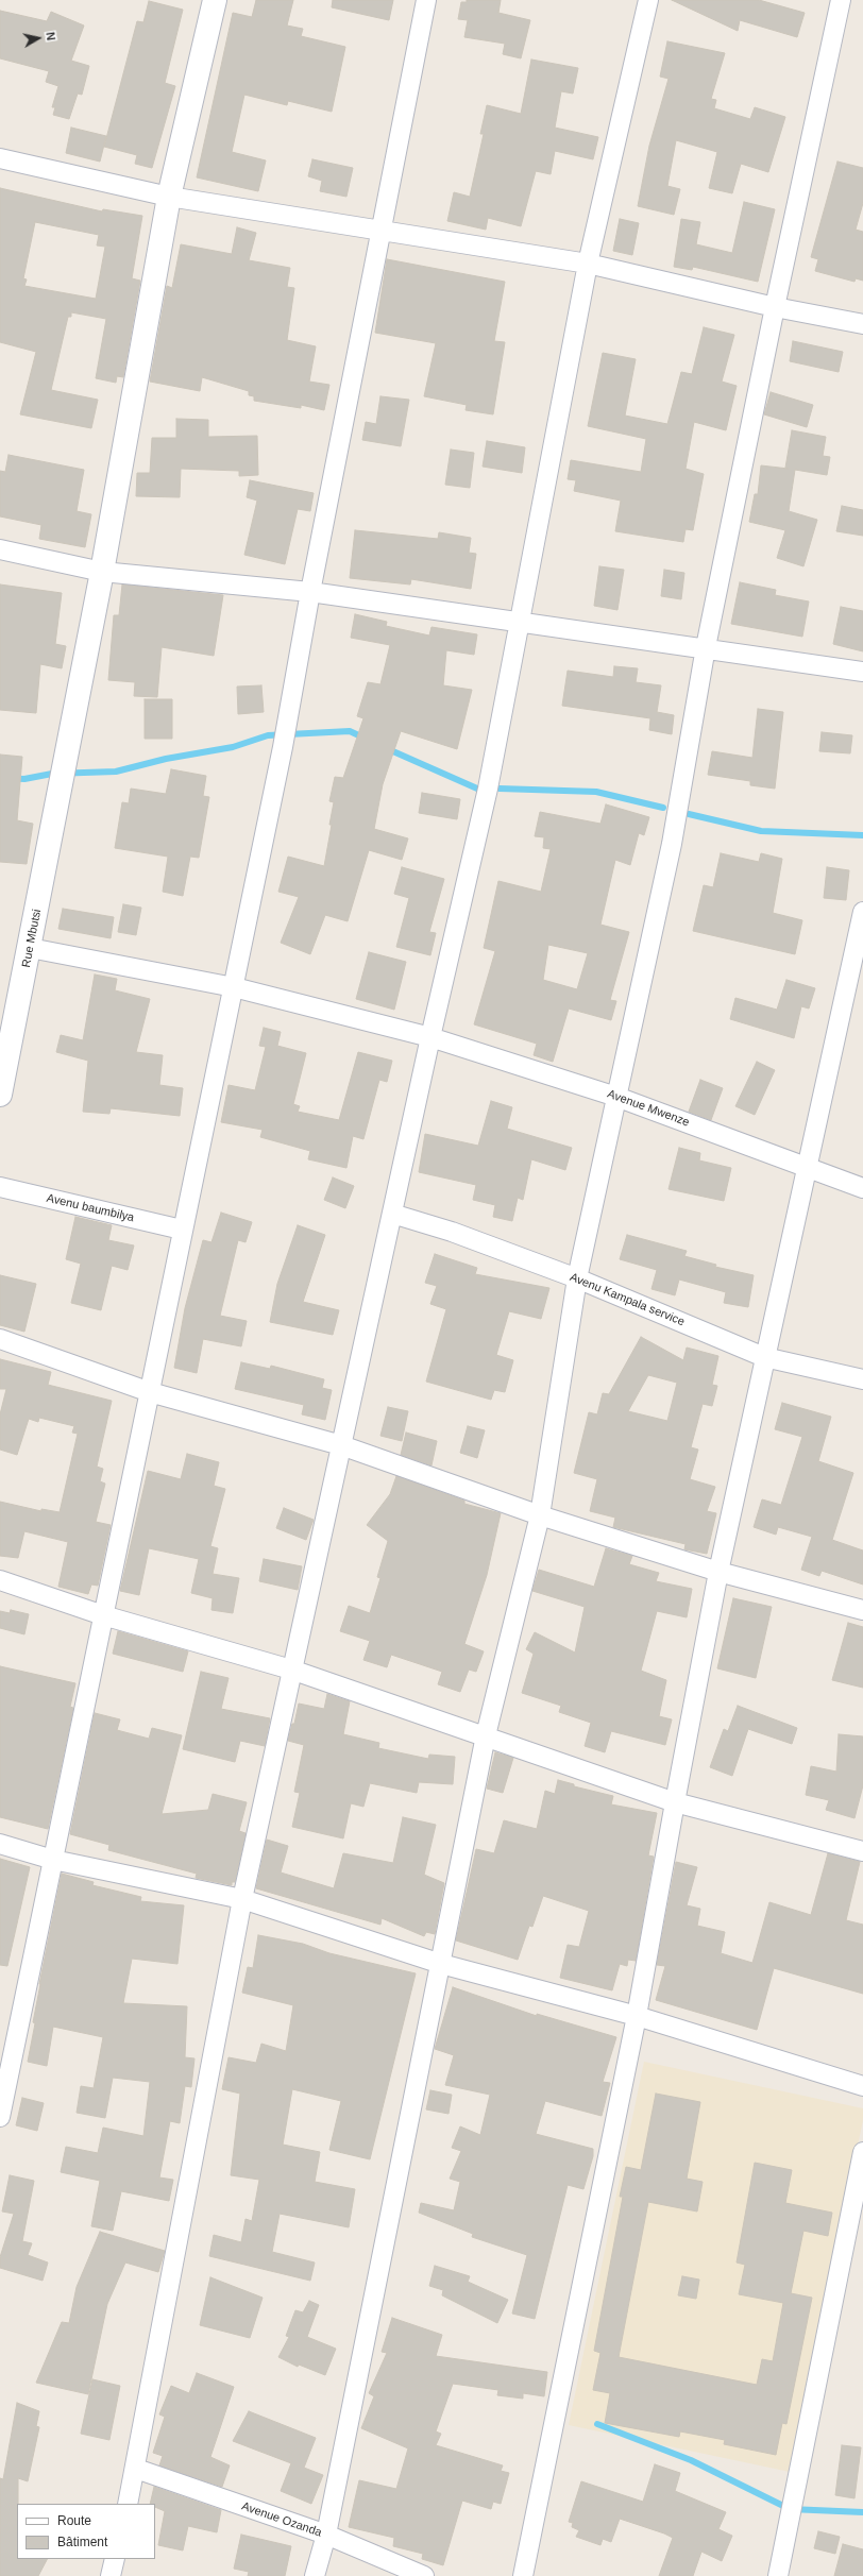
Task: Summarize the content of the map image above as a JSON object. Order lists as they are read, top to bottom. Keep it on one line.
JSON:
{"streets":{"street":["Rue Mbutsi","Avenue Mwenze","Avenu baumbilya","Avenu Kampala service","Avenue Ozanda"]},"crossings":[["Rue Mbutsi","Avenue Mwenze"]],"legend":["Route","Bâtiment"],"north":"right"}
